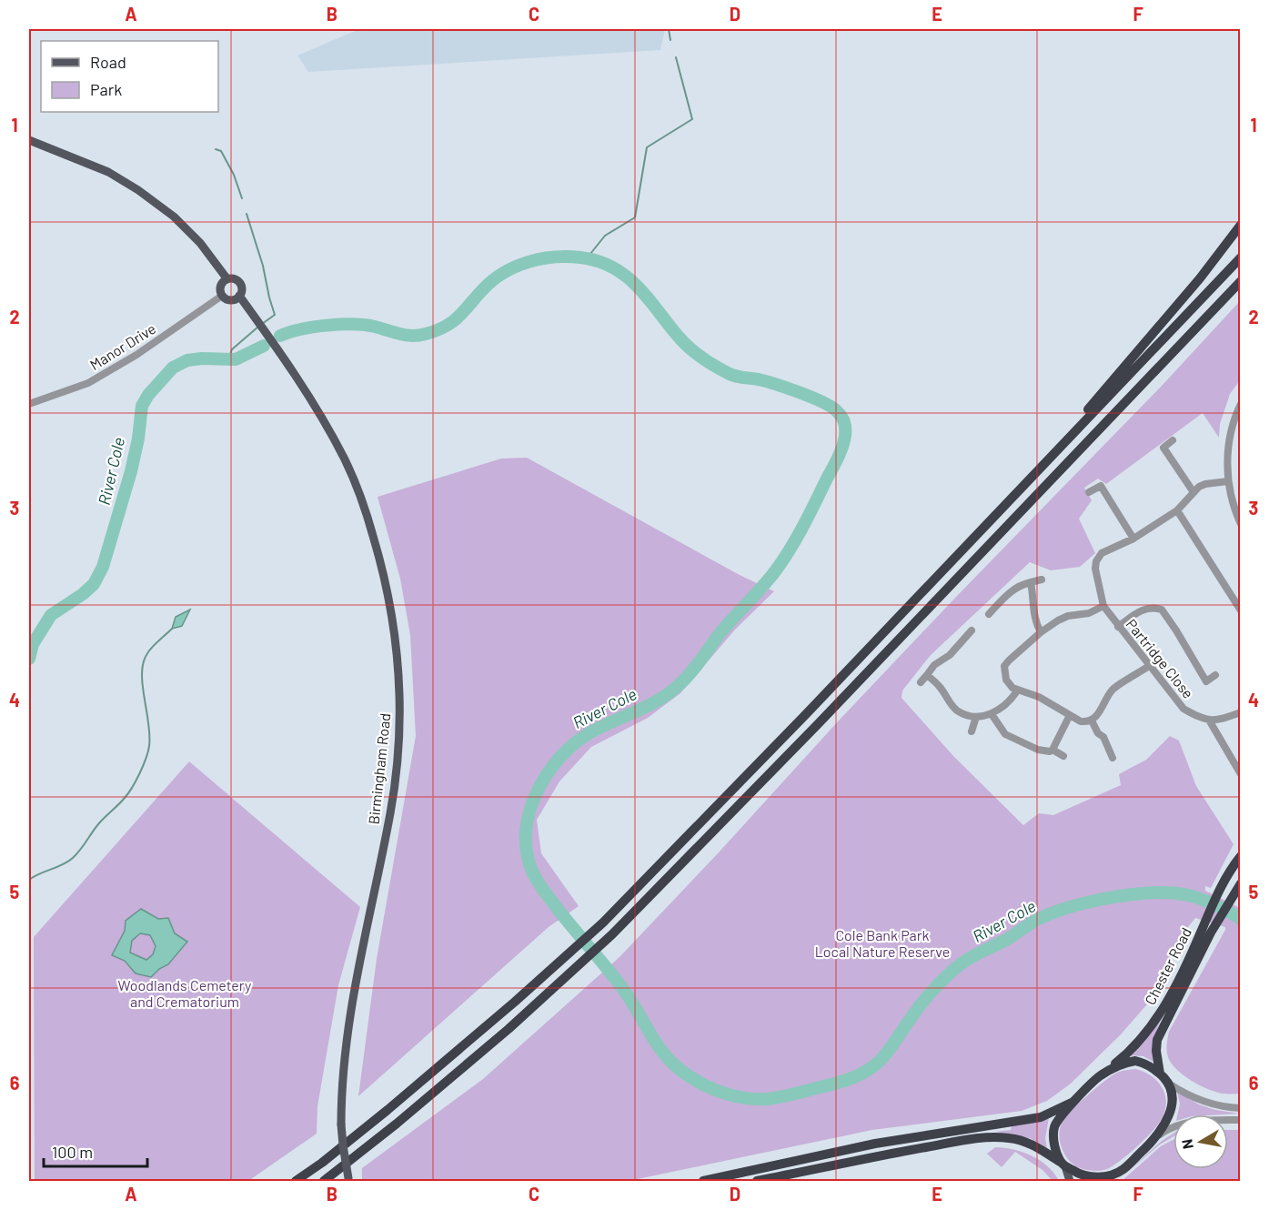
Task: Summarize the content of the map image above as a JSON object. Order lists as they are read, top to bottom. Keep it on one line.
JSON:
{"streets":{"highway":["Chester Road"],"main road":["Birmingham Road"],"street":["Manor Drive","Partridge Close"]},"crossings":[["Manor Drive","Birmingham Road"]],"water":["River Cole"],"parks":["Cole Bank Park Local Nature Reserve","Woodlands Cemetery and Crematorium"],"legend":["Road","Park"],"scale_bar":"100 m","north":"left","grid":{"columns":["A","B","C","D","E","F"],"rows":["1","2","3","4","5","6"]}}
